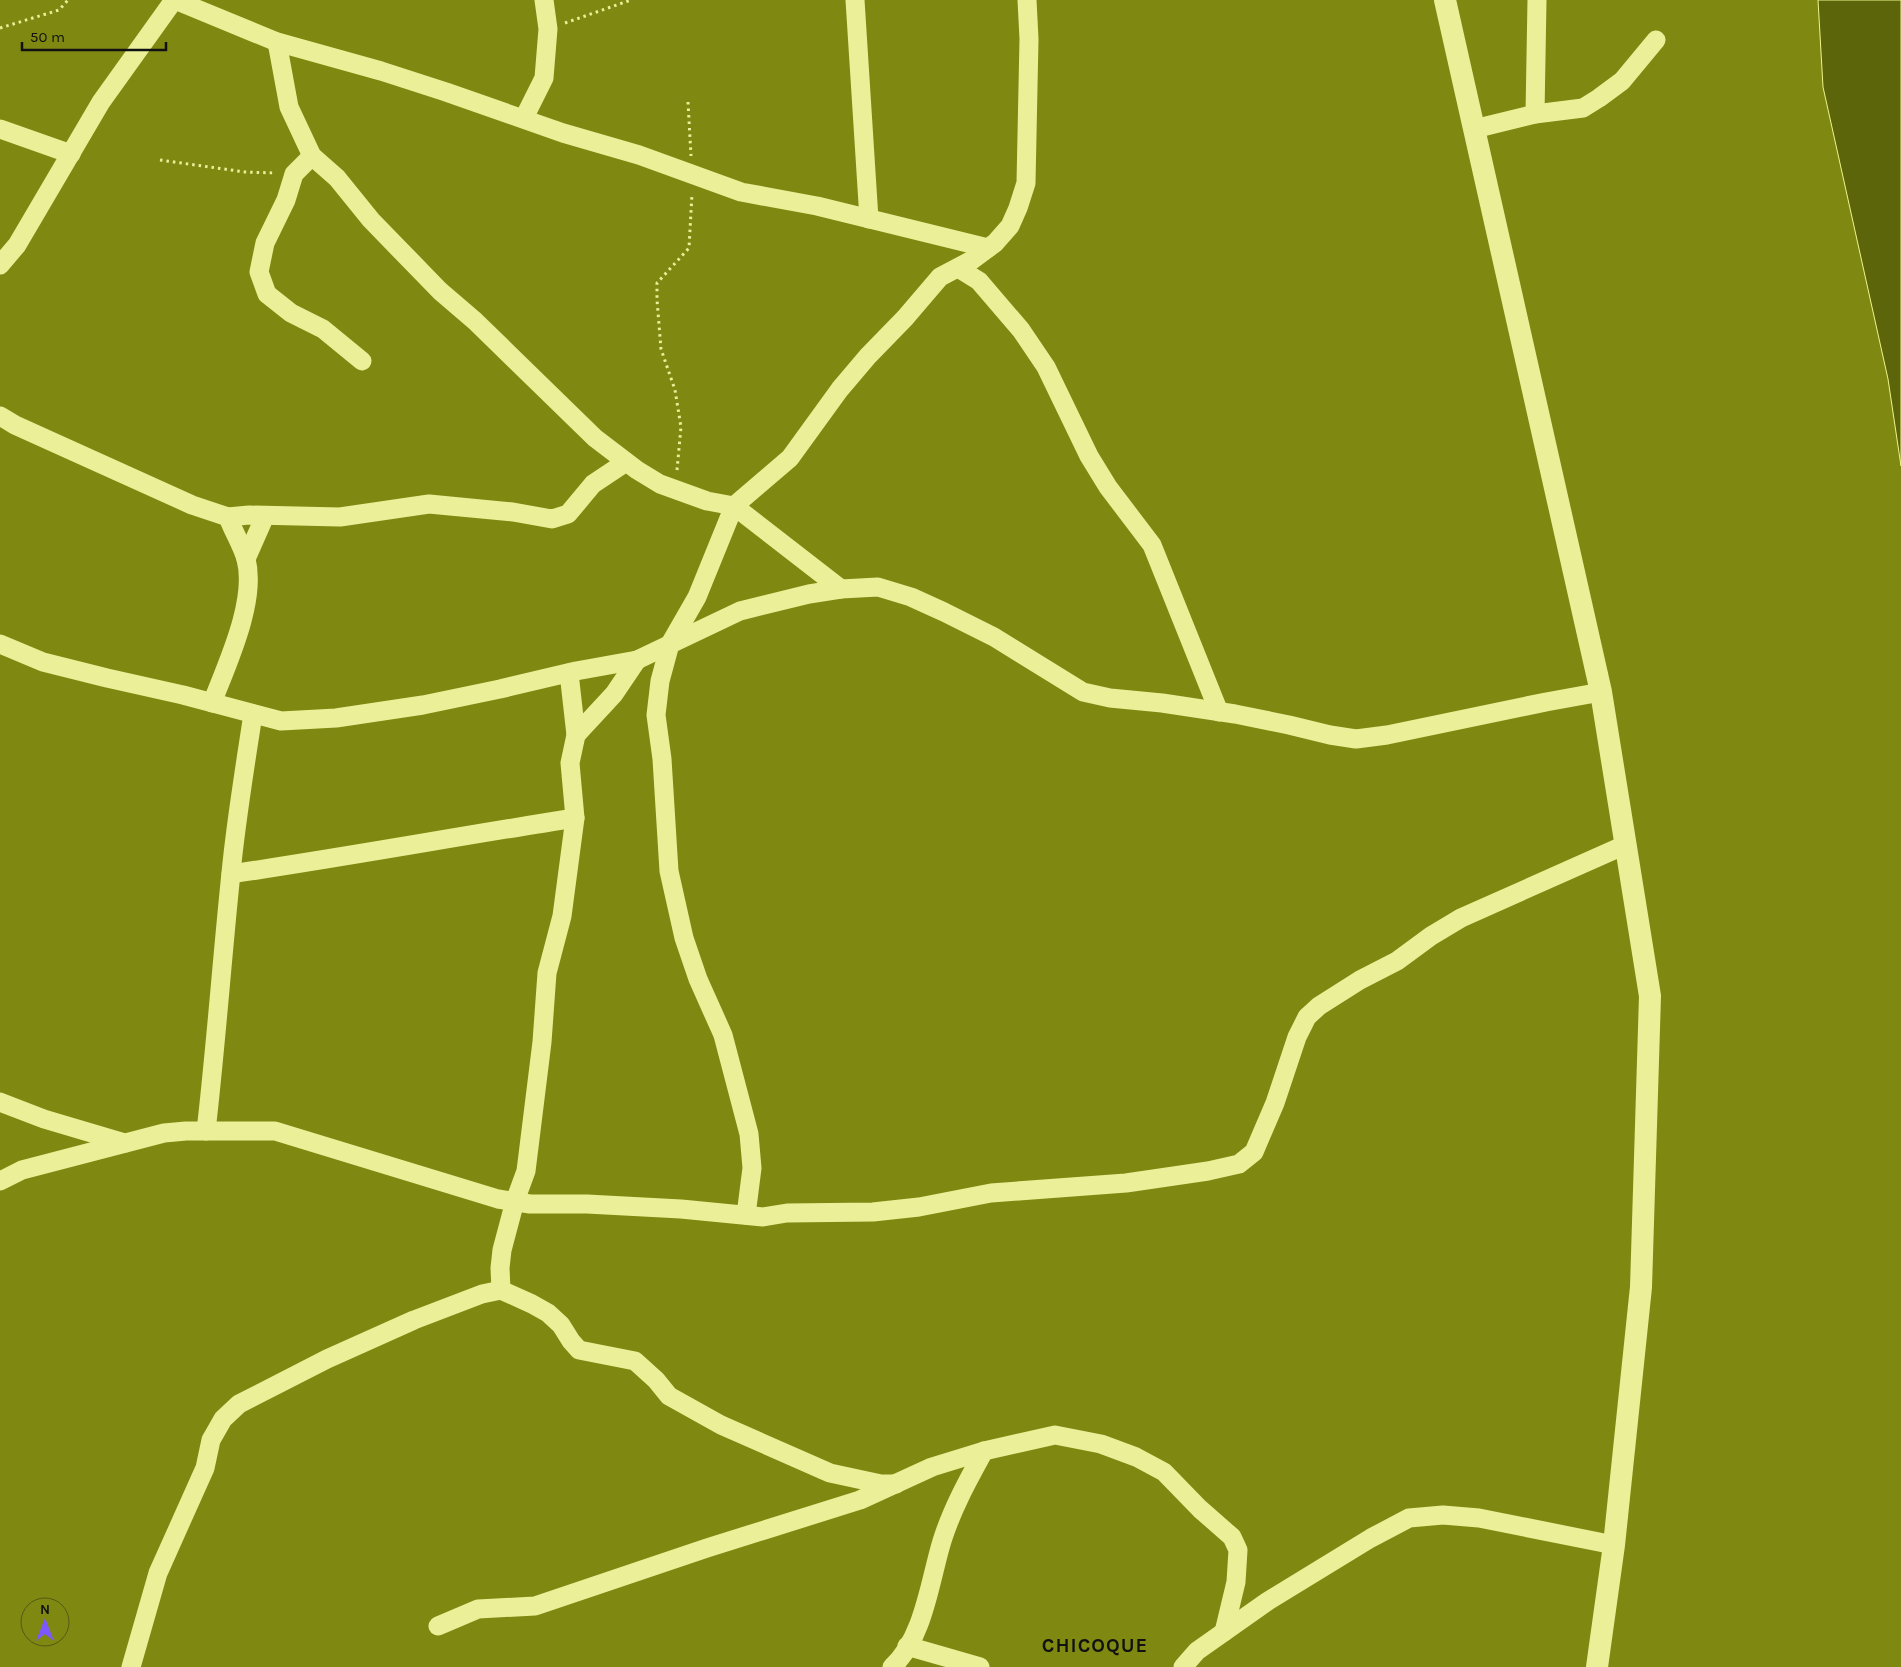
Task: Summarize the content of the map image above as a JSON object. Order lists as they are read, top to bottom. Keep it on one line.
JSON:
{"districts":["CHICOQUE"],"scale_bar":"50 m","north":"top"}
